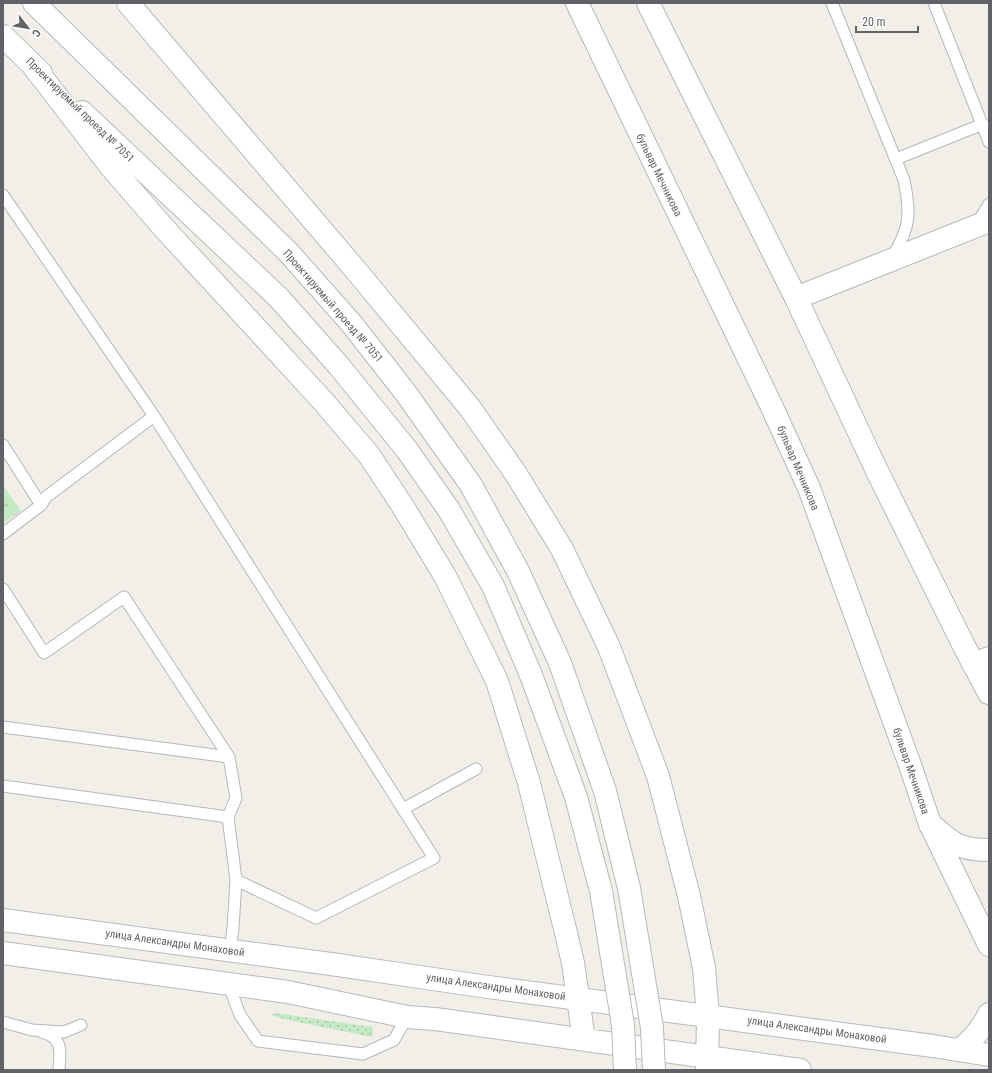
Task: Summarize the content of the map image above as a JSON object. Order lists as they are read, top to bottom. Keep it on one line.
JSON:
{"streets":{"main road":["Проектируемый проезд № 7051","бульвар Мечникова","улица Александры Монаховой"]},"scale_bar":"20 m","north":"bottom right"}
